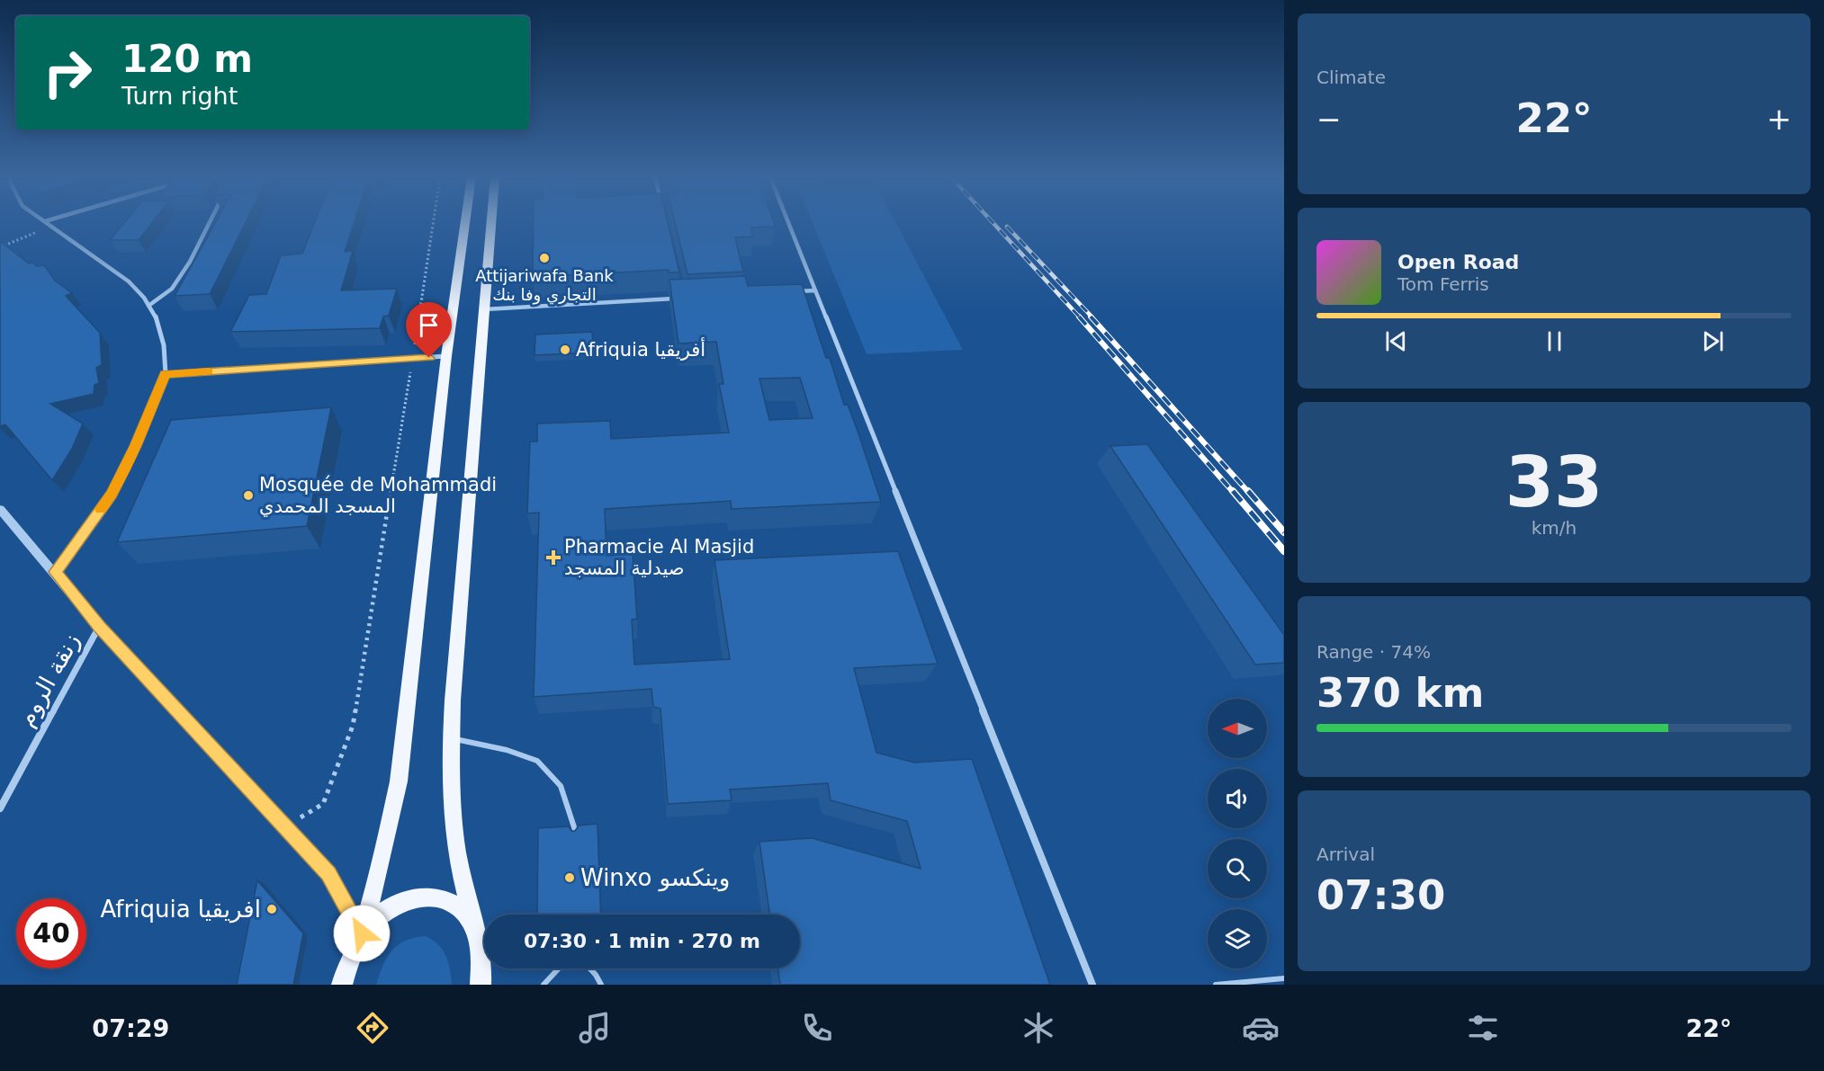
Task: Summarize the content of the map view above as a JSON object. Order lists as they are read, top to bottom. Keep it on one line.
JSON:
{"streets":{"street":["زنقة الروم"]},"places":{"other":["Attijariwafa Bank التجاري وفا بنك","Afriquia أفريقيا","Mosquée de Mohammadi المسجد المحمدي","Winxo وينكسو","Afriquia افريقيا"],"health":["Pharmacie Al Masjid صيدلية المسجد"]},"north":"left","page":{"tile":["Climate",["33","km/h"],["Range · 74%","370 km"],["Arrival","07:30"]],"turn":["120 m","Turn right"],"heat":["−","22°","+"],"song":["Open Road","Tom Ferris"],"limit":"40","trip":"07:30 · 1 min · 270 m","tabs":["07:29","22°"]}}
